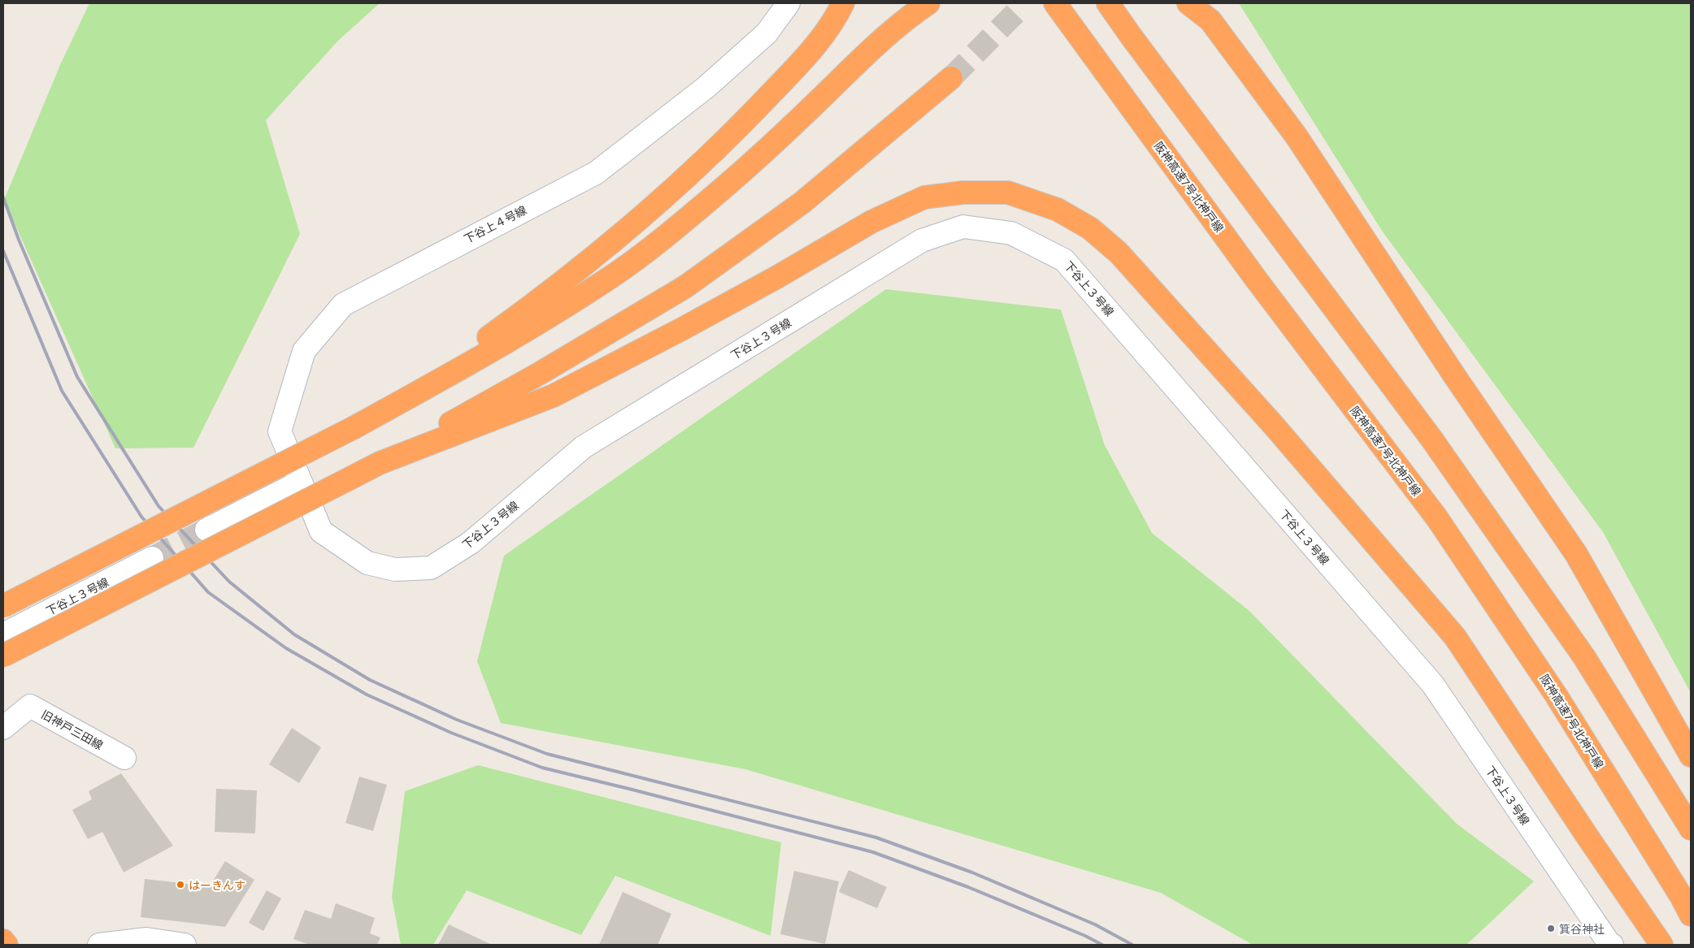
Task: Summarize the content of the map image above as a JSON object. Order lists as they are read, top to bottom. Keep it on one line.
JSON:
{"streets":{"highway":["阪神高速7号北神戸線"],"street":["下谷上４号線","下谷上３号線","旧神戸三田線"]},"crossings":[["下谷上４号線","下谷上３号線"]],"places":["はーきんす","箕谷神社"]}
